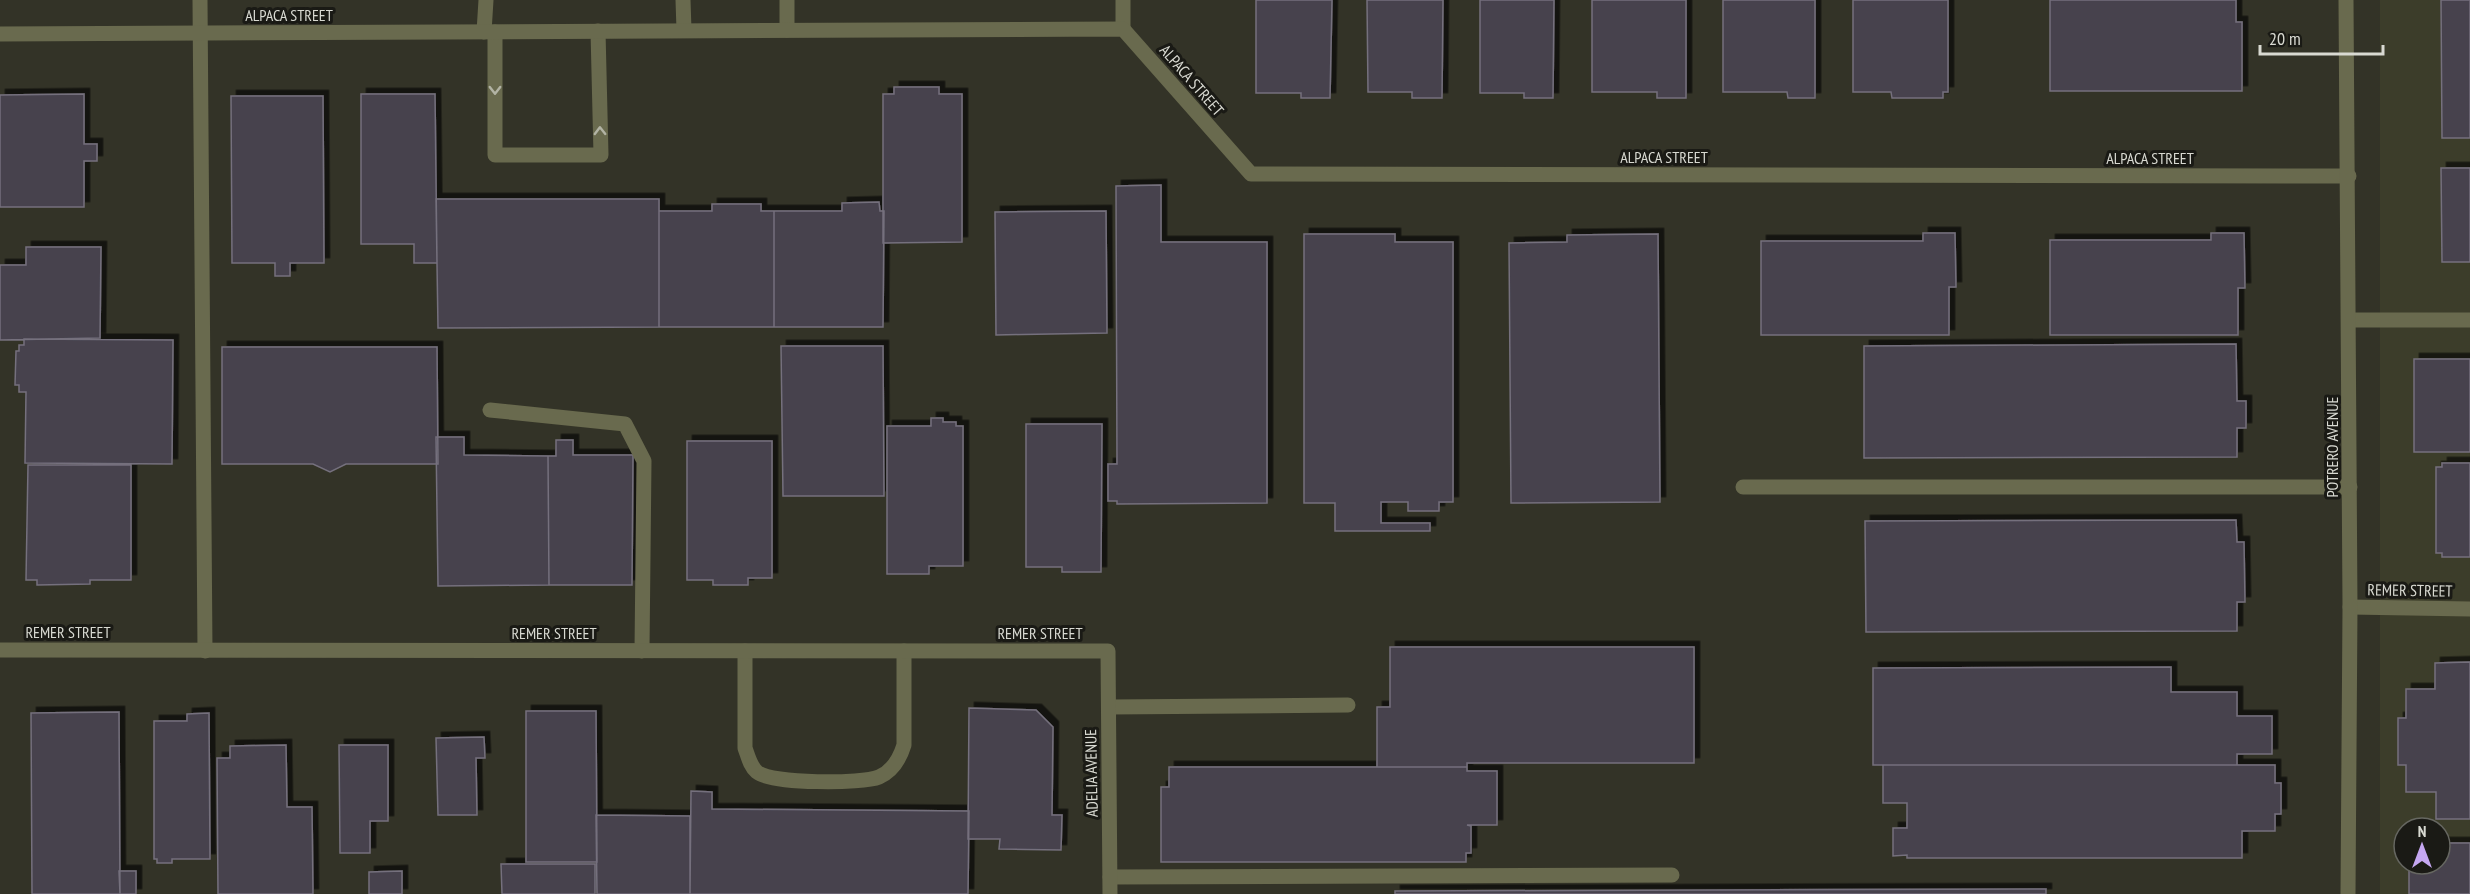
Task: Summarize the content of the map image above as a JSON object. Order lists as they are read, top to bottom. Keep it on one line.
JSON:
{"streets":{"street":["ALPACA STREET","POTRERO AVENUE","REMER STREET","ADELIA AVENUE"]},"crossings":[["ALPACA STREET","POTRERO AVENUE"],["POTRERO AVENUE","REMER STREET"],["REMER STREET","ADELIA AVENUE"]],"scale_bar":"20 m","north":"top"}
